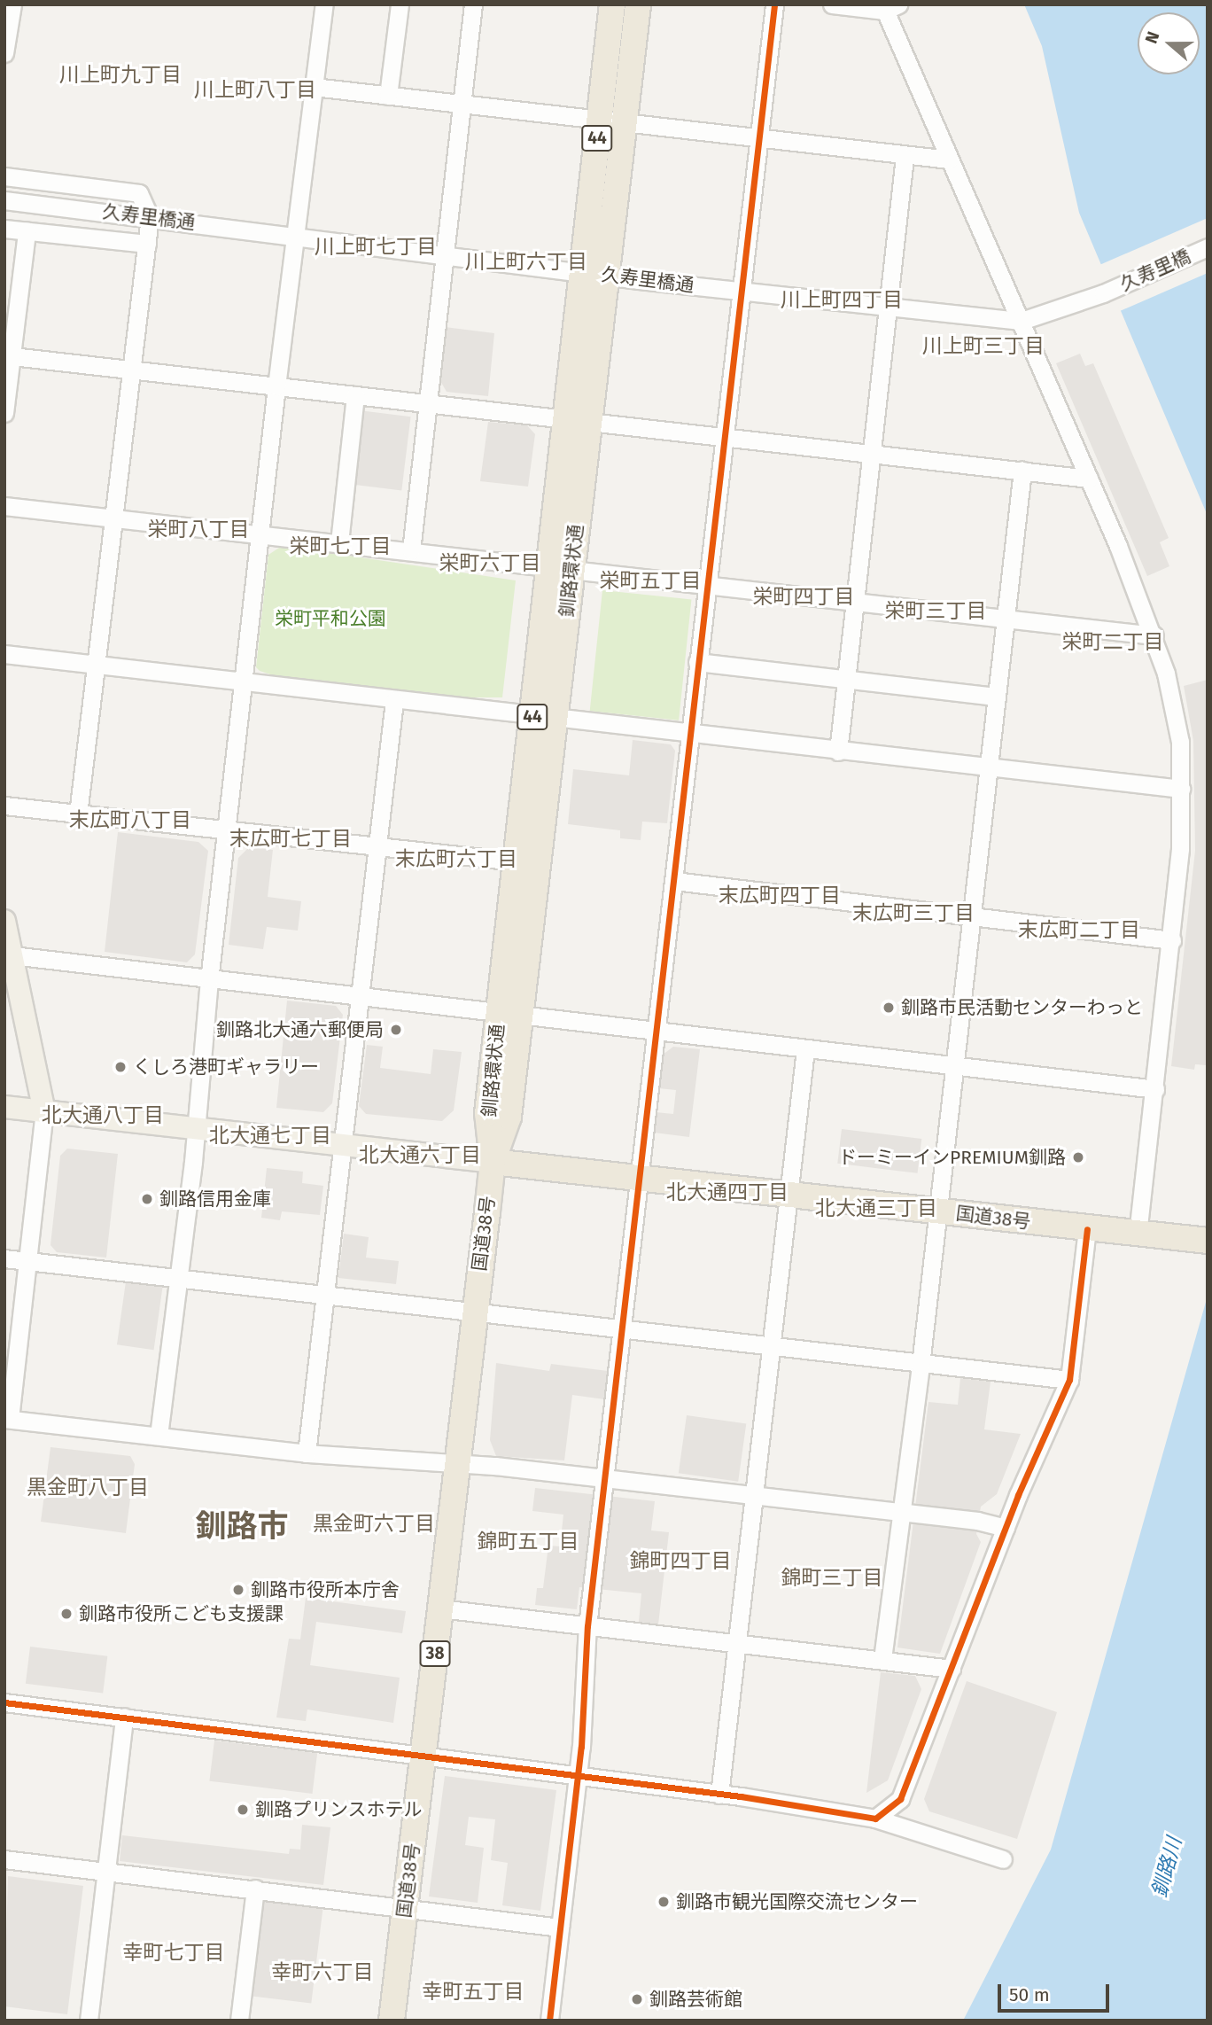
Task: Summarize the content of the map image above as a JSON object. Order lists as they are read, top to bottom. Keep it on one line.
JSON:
{"streets":{"highway":["44","釧路環状通","国道38号","38"],"street":["久寿里橋通","久寿里橋"]},"crossings":[["久寿里橋通","久寿里橋"],["久寿里橋通","釧路環状通"],["釧路環状通","国道38号"]],"districts":["川上町九丁目","川上町八丁目","川上町七丁目","川上町六丁目","川上町四丁目","川上町三丁目","栄町八丁目","栄町七丁目","栄町六丁目","栄町五丁目","栄町四丁目","栄町三丁目","栄町二丁目","末広町八丁目","末広町七丁目","末広町六丁目","末広町四丁目","末広町三丁目","末広町二丁目","北大通八丁目","北大通七丁目","北大通六丁目","北大通四丁目","北大通三丁目","黒金町八丁目","黒金町六丁目","釧路市","錦町五丁目","錦町四丁目","錦町三丁目","幸町七丁目","幸町六丁目","幸町五丁目"],"water":["釧路川"],"parks":["栄町平和公園"],"places":["釧路市民活動センターわっと","釧路北大通六郵便局","くしろ港町ギャラリー","ドーミーインPREMIUM釧路","釧路信用金庫","釧路市役所本庁舎","釧路市役所こども支援課","釧路プリンスホテル","釧路市観光国際交流センター","釧路芸術館"],"scale_bar":"50 m","north":"left"}
